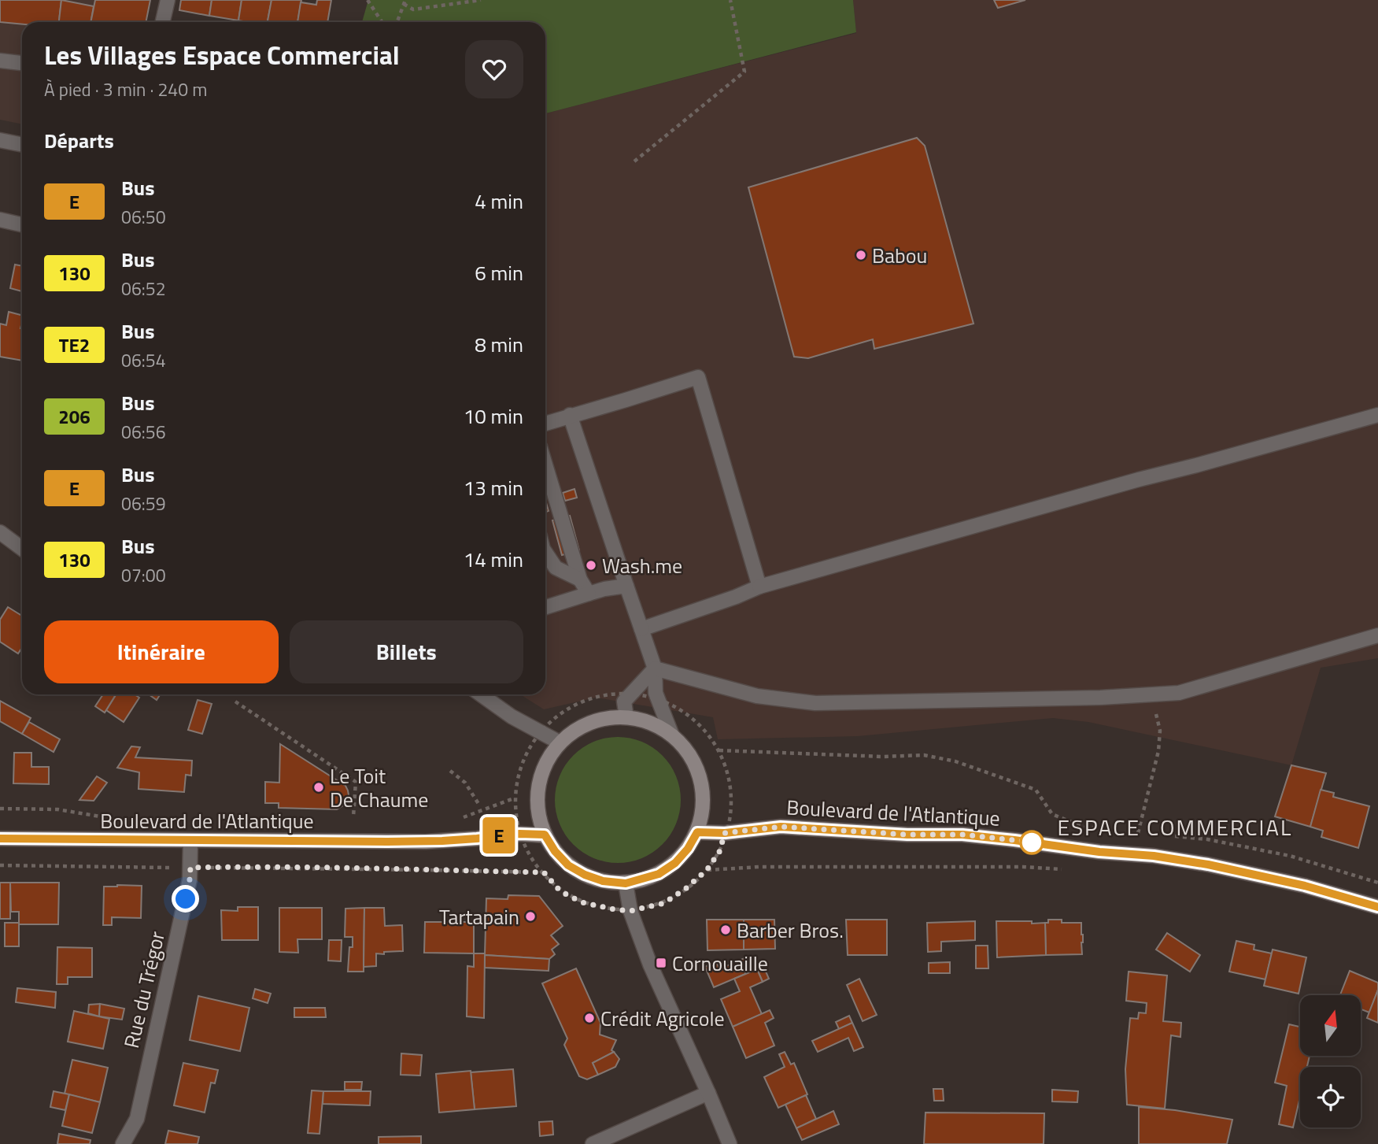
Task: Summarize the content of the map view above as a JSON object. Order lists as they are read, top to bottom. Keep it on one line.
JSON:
{"streets":{"main road":["Boulevard de l'Atlantique"],"street":["Rue du Trégor"]},"crossings":[["Boulevard de l'Atlantique","Rue du Trégor"]],"districts":["ESPACE COMMERCIAL"],"places":{"other":["Babou","Wash.me","Le Toit De Chaume","Tartapain","Barber Bros.","Crédit Agricole"],"transit":["Cornouaille"]},"lines":["bus line E"],"north":"top","page":{"on_map":"E","heading":[["Les Villages Espace Commercial","À pied · 3 min · 240 m"],"Départs"],"list":[{"mark":"E","name":"Bus","note":"06:50","value":"4 min"},{"mark":"130","name":"Bus","note":"06:52","value":"6 min"},{"mark":"TE2","name":"Bus","note":"06:54","value":"8 min"},{"mark":"206","name":"Bus","note":"06:56","value":"10 min"},{"mark":"E","name":"Bus","note":"06:59","value":"13 min"},{"mark":"130","name":"Bus","note":"07:00","value":"14 min"}],"buttons":["Itinéraire","Billets"]}}
